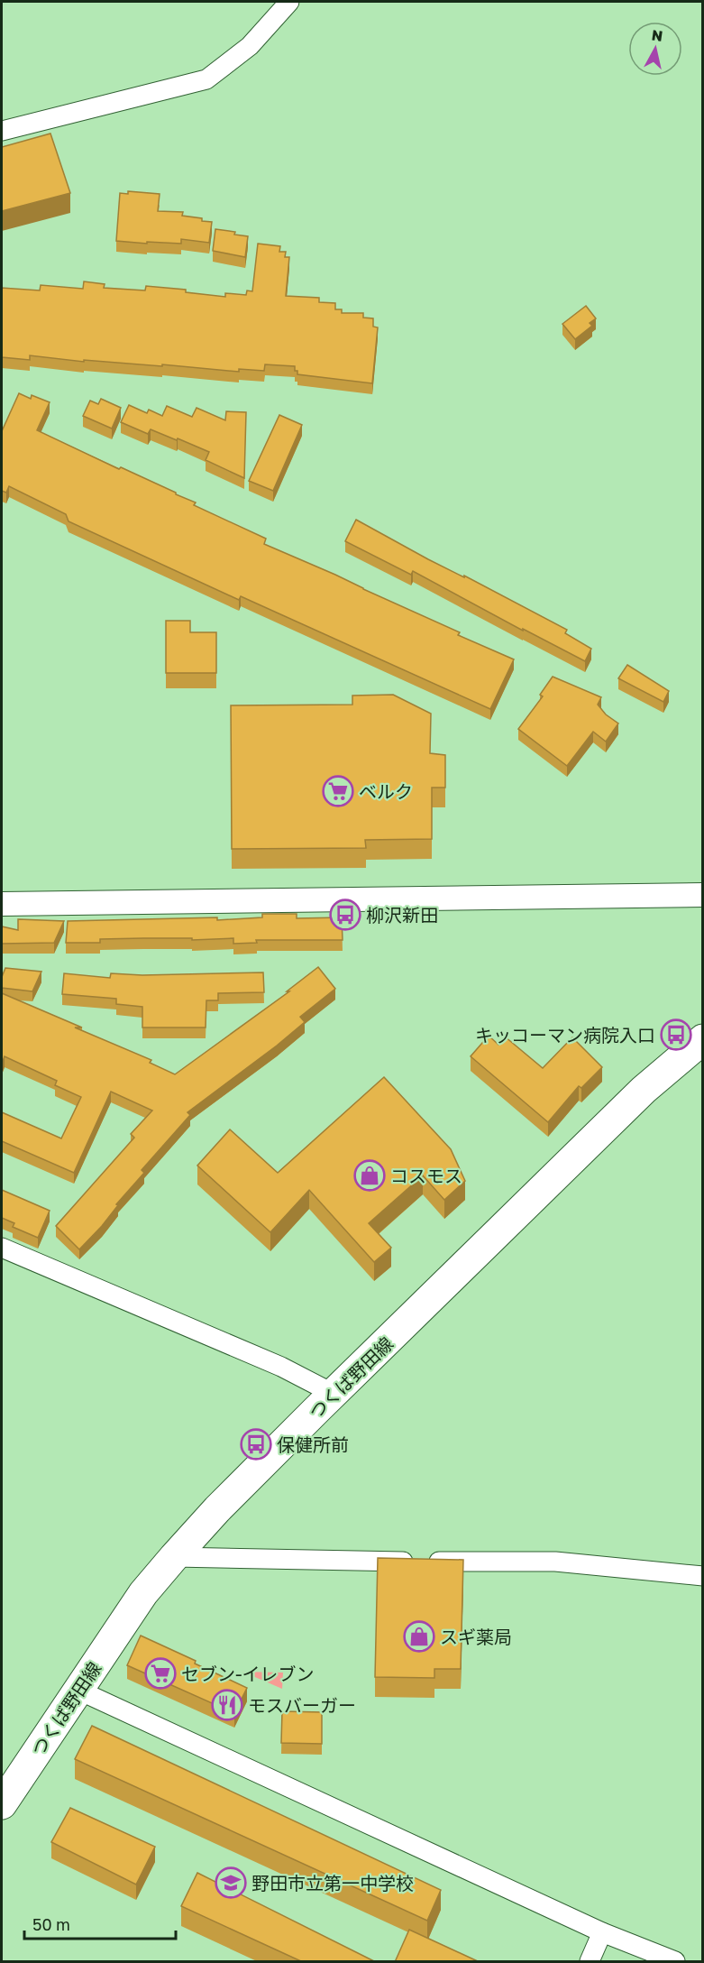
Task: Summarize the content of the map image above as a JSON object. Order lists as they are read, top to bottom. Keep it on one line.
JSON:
{"streets":{"main road":["つくば野田線"]},"places":{"supermarket":["ベルク","セブン-イレブン"],"bus stop":["柳沢新田","キッコーマン病院入口","保健所前"],"shop":["コスモス","スギ薬局"],"restaurant":["モスバーガー"],"school or university":["野田市立第一中学校"]},"scale_bar":"50 m","north":"top"}
